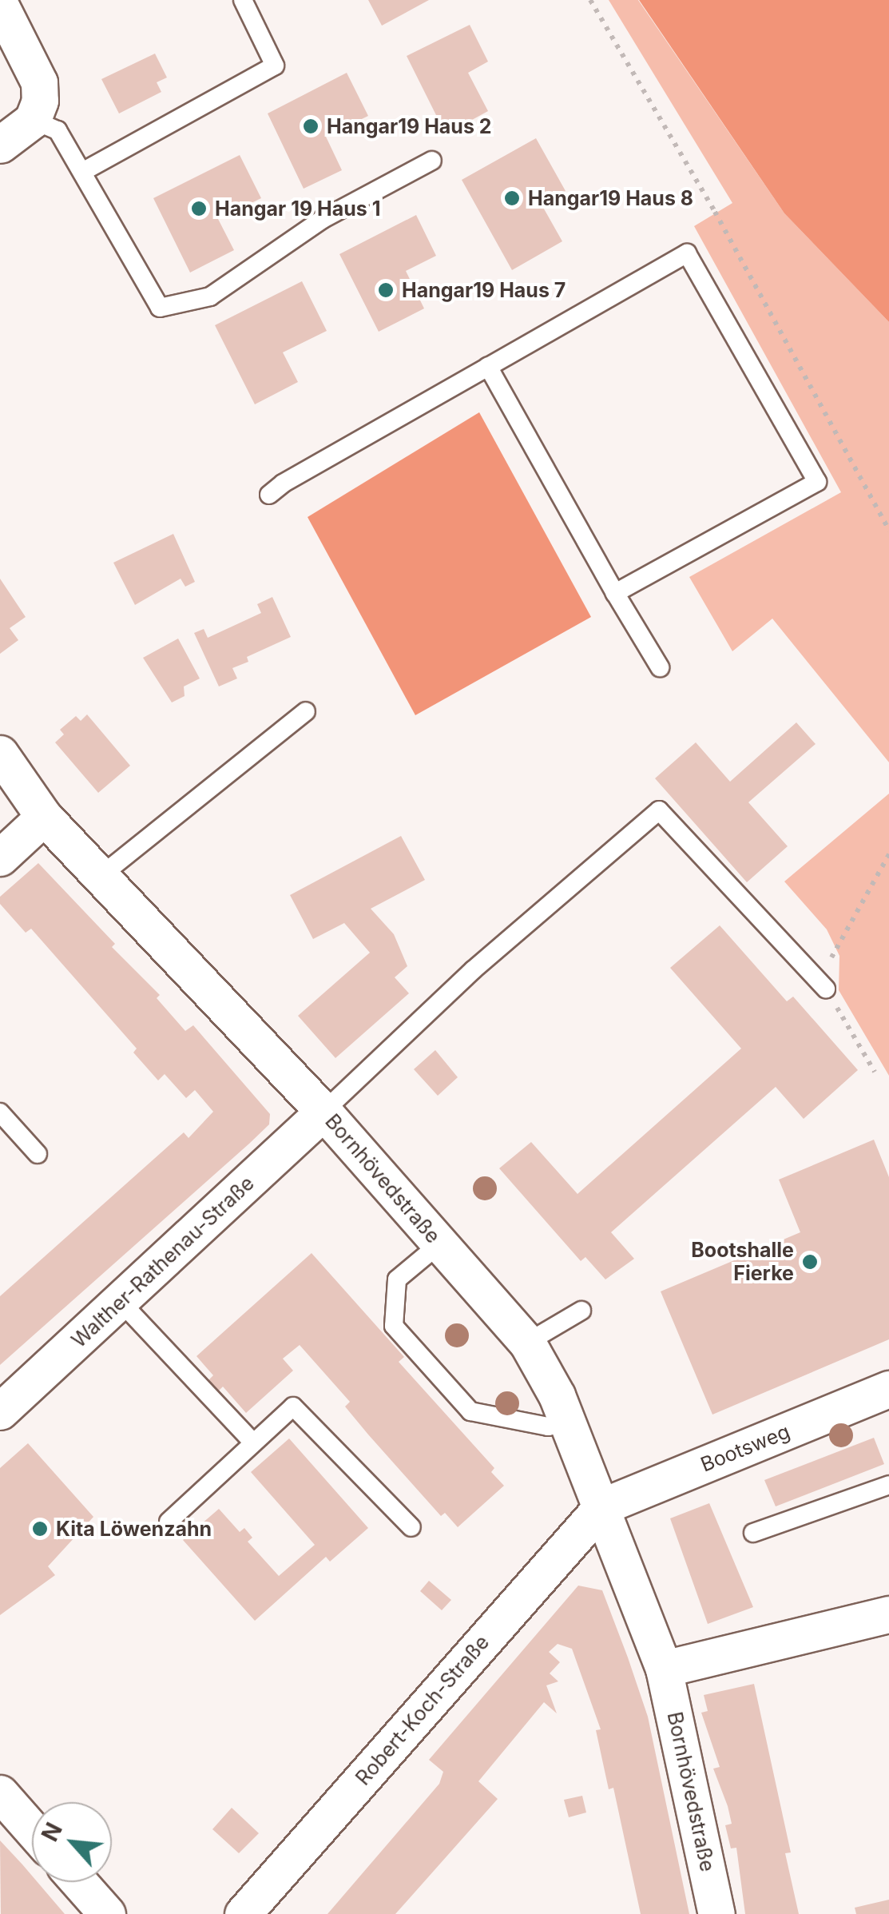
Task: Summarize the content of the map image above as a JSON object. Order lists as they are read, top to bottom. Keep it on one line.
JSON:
{"streets":{"street":["Bornhövedstraße","Walther-Rathenau-Straße","Bootsweg","Robert-Koch-Straße"]},"crossings":[["Bornhövedstraße","Walther-Rathenau-Straße"],["Bornhövedstraße","Bootsweg"],["Bornhövedstraße","Robert-Koch-Straße"],["Bootsweg","Robert-Koch-Straße"]],"places":["Hangar19 Haus 2","Hangar19 Haus 8","Hangar 19 Haus 1","Hangar19 Haus 7","Bootshalle Fierke","Kita Löwenzahn"],"north":"top left"}
